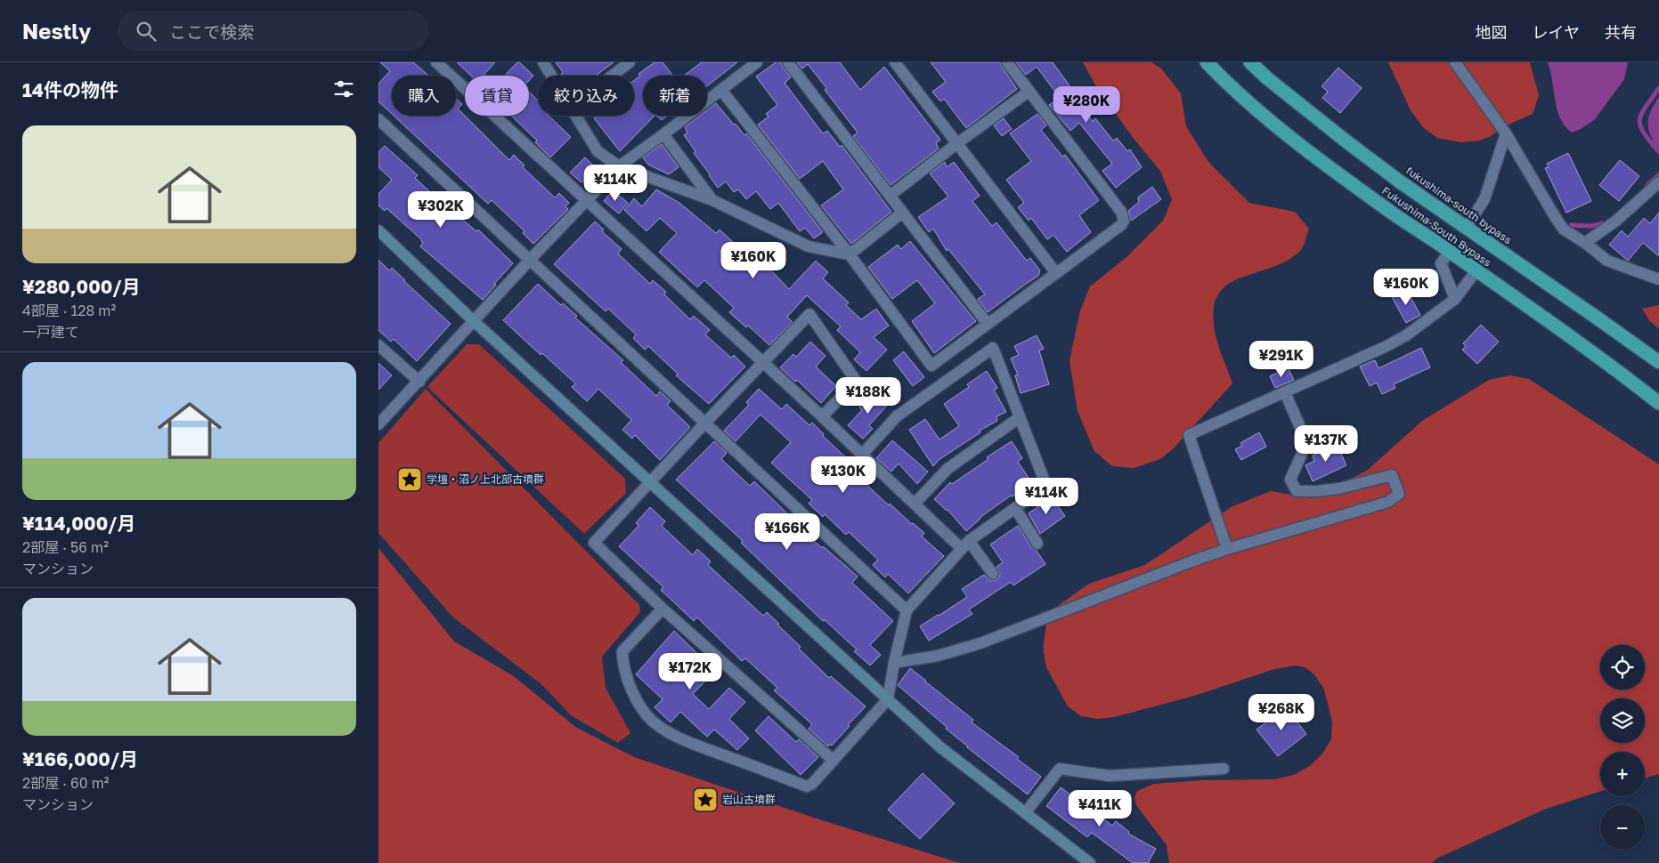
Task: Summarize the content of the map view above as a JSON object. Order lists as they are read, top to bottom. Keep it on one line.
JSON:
{"streets":{"highway":["fukushima-south bypass","Fukushima-South Bypass"]},"places":{"place":["学壇・沼ノ上北部古墳群","岩山古墳群"]},"page":{"header":"Nestly","search":"ここで検索","nav":["地図","レイヤ","共有"],"heading":"14件の物件","chip":["購入","賃貸","絞り込み","新着"],"price":["¥280K","¥114K","¥302K","¥160K","¥160K","¥291K","¥188K","¥137K","¥130K","¥114K","¥166K","¥172K","¥268K","¥411K"],"list":[{"name":"¥280,000/月","note":"4部屋 · 128 m² · 一戸建て"},{"name":"¥114,000/月","note":"2部屋 · 56 m² · マンション"},{"name":"¥166,000/月","note":"2部屋 · 60 m² · マンション"}],"map_buttons":["+","−"]}}
